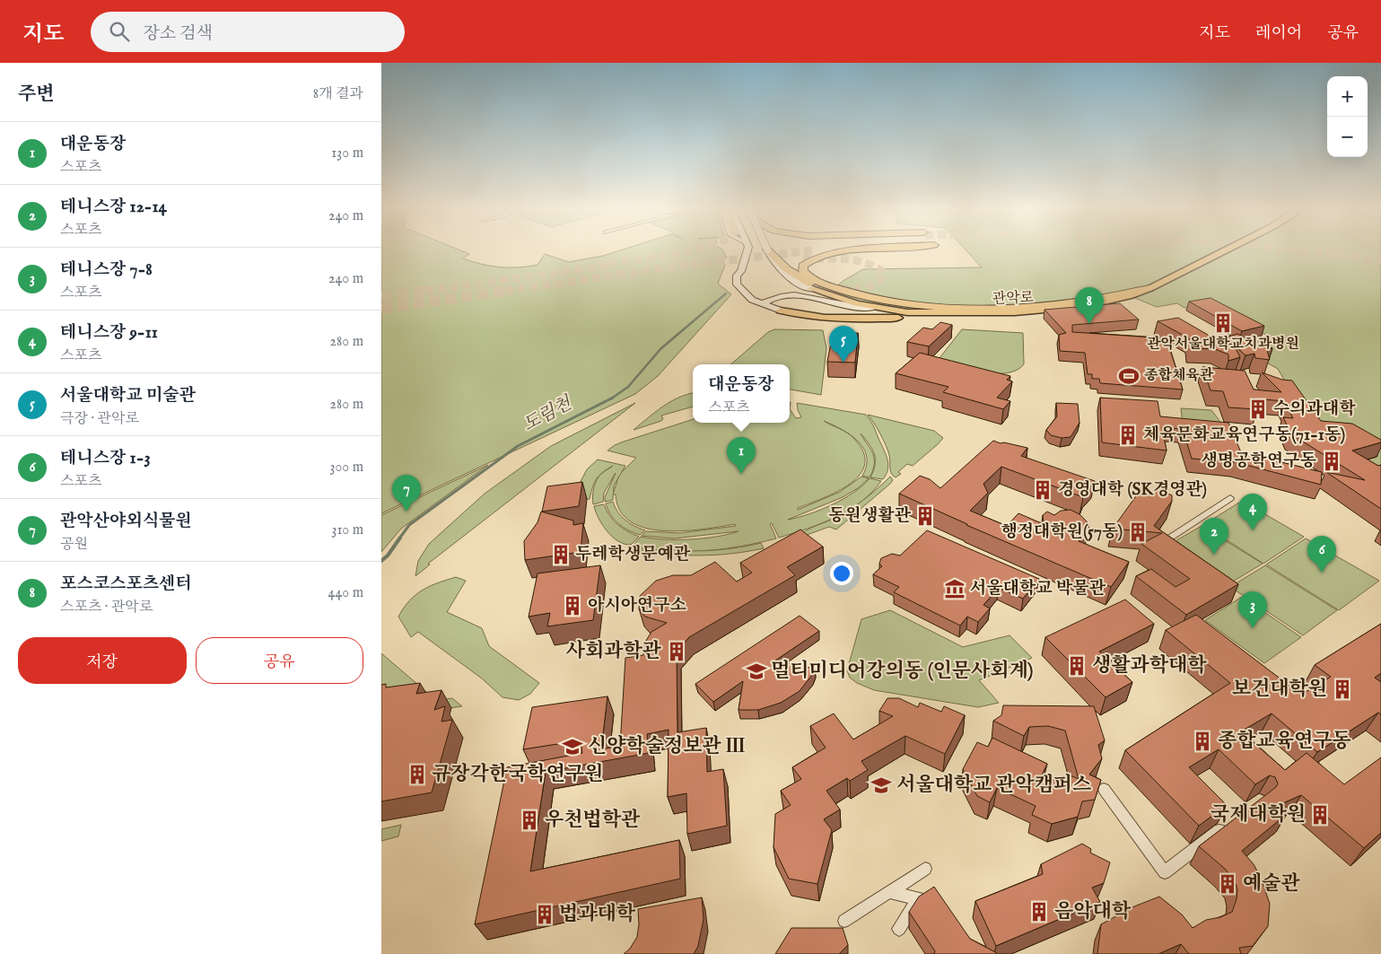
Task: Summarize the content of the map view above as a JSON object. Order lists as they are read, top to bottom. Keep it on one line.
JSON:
{"streets":{"main road":["관악로"]},"water":["도림천"],"places":{"building":["관악서울대학교치과병원","수의과대학","체육문화교육연구동(71-1동)","생명공학연구동","경영대학 (SK경영관)","동원생활관","행정대학원(57동)","두레학생문예관","아시아연구소","사회과학관","생활과학대학","보건대학원","종합교육연구동","규장각한국학연구원","국제대학원","우천법학관","예술관","음악대학","법과대학"],"sports":["종합체육관"],"museum":["서울대학교 박물관"],"school or university":["멀티미디어강의동 (인문사회계)","신양학술정보관 Ⅲ","서울대학교 관악캠퍼스"]},"page":{"header":"지도","search":"장소 검색","nav":["지도","레이어","공유"],"heading":["주변","8개 결과"],"map_buttons":["+","−"],"list":[{"mark":"1","name":"대운동장","note":"스포츠","value":"130 m"},{"mark":"2","name":"테니스장 12-14","note":"스포츠","value":"240 m"},{"mark":"3","name":"테니스장 7-8","note":"스포츠","value":"240 m"},{"mark":"4","name":"테니스장 9-11","note":"스포츠","value":"280 m"},{"mark":"5","name":"서울대학교 미술관","note":"극장 · 관악로","value":"280 m"},{"mark":"6","name":"테니스장 1-3","note":"스포츠","value":"300 m"},{"mark":"7","name":"관악산야외식물원","note":"공원","value":"310 m"},{"mark":"8","name":"포스코스포츠센터","note":"스포츠 · 관악로","value":"440 m"}],"pins":["8","5","1","7","4","2","6","3"],"popup":["대운동장","스포츠"],"buttons":["저장","공유"]}}
